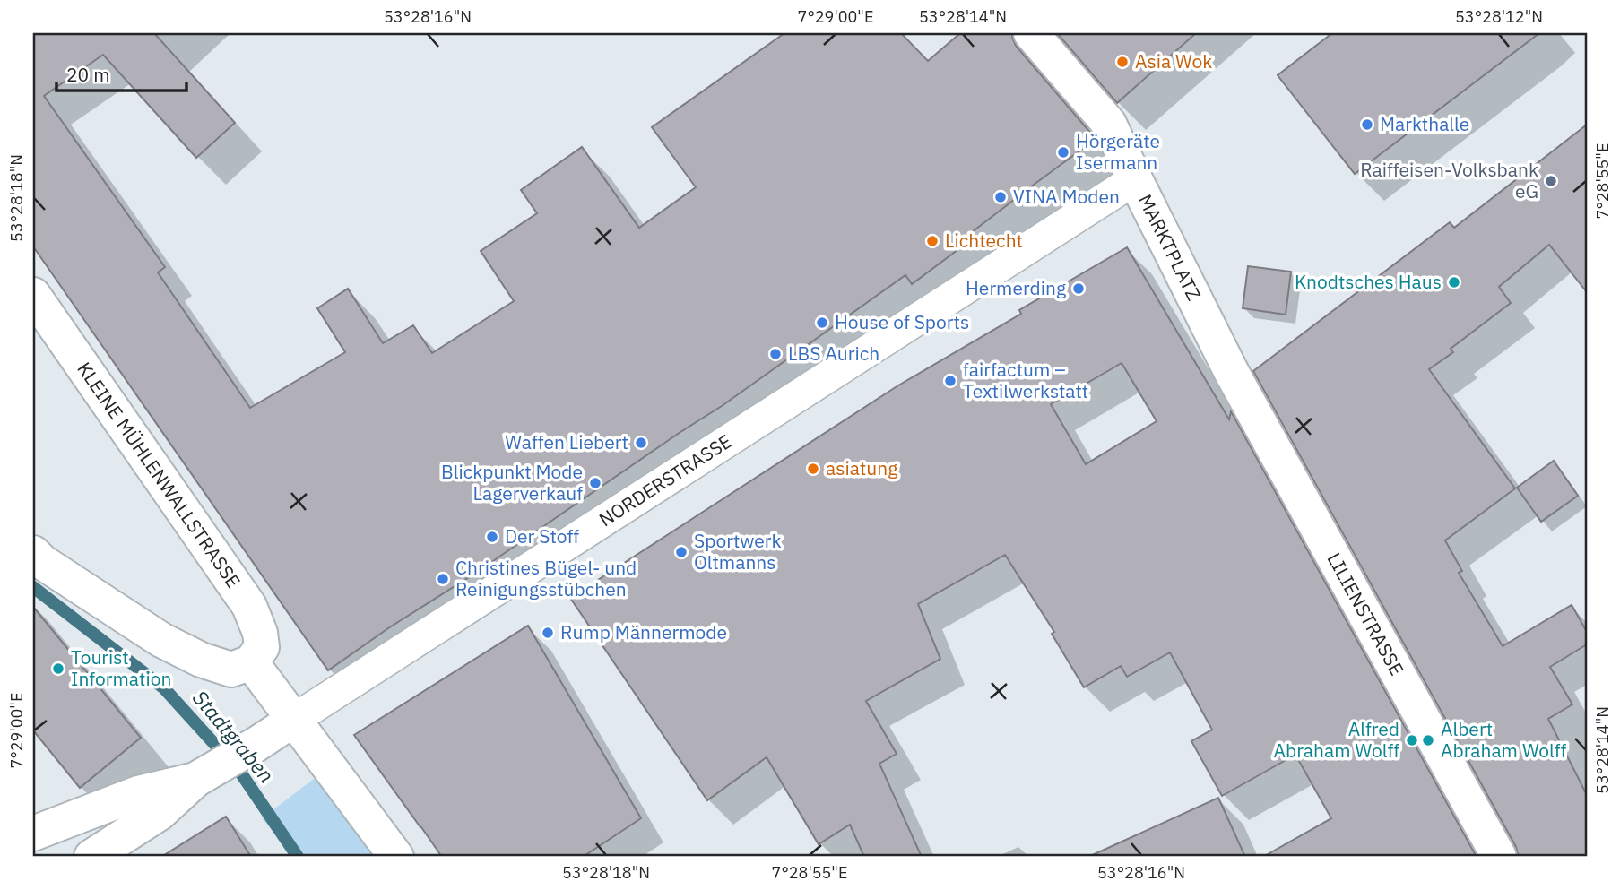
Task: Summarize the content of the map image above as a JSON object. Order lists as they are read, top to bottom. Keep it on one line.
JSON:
{"streets":{"street":["MARKTPLATZ","KLEINE MÜHLENWALLSTRASSE","NORDERSTRASSE","LILIENSTRASSE"]},"crossings":[["MARKTPLATZ","NORDERSTRASSE"],["MARKTPLATZ","LILIENSTRASSE"]],"water":["Stadtgraben"],"places":["Asia Wok","Markthalle","Hörgeräte Isermann","Raiffeisen-Volksbank eG","VINA Moden","Lichtecht","Knodtsches Haus","Hermerding","House of Sports","LBS Aurich","fairfactum – Textilwerkstatt","Waffen Liebert","asiatung","Blickpunkt Mode Lagerverkauf","Der Stoff","Sportwerk Oltmanns","Christines Bügel- und Reinigungsstübchen","Rump Männermode","Tourist Information","Alfred Abraham Wolff","Albert Abraham Wolff"],"scale_bar":"20 m","coordinates":["53°28'16\"N","7°29'00\"E","53°28'14\"N","53°28'12\"N","7°28'55\"E","53°28'18\"N"]}
